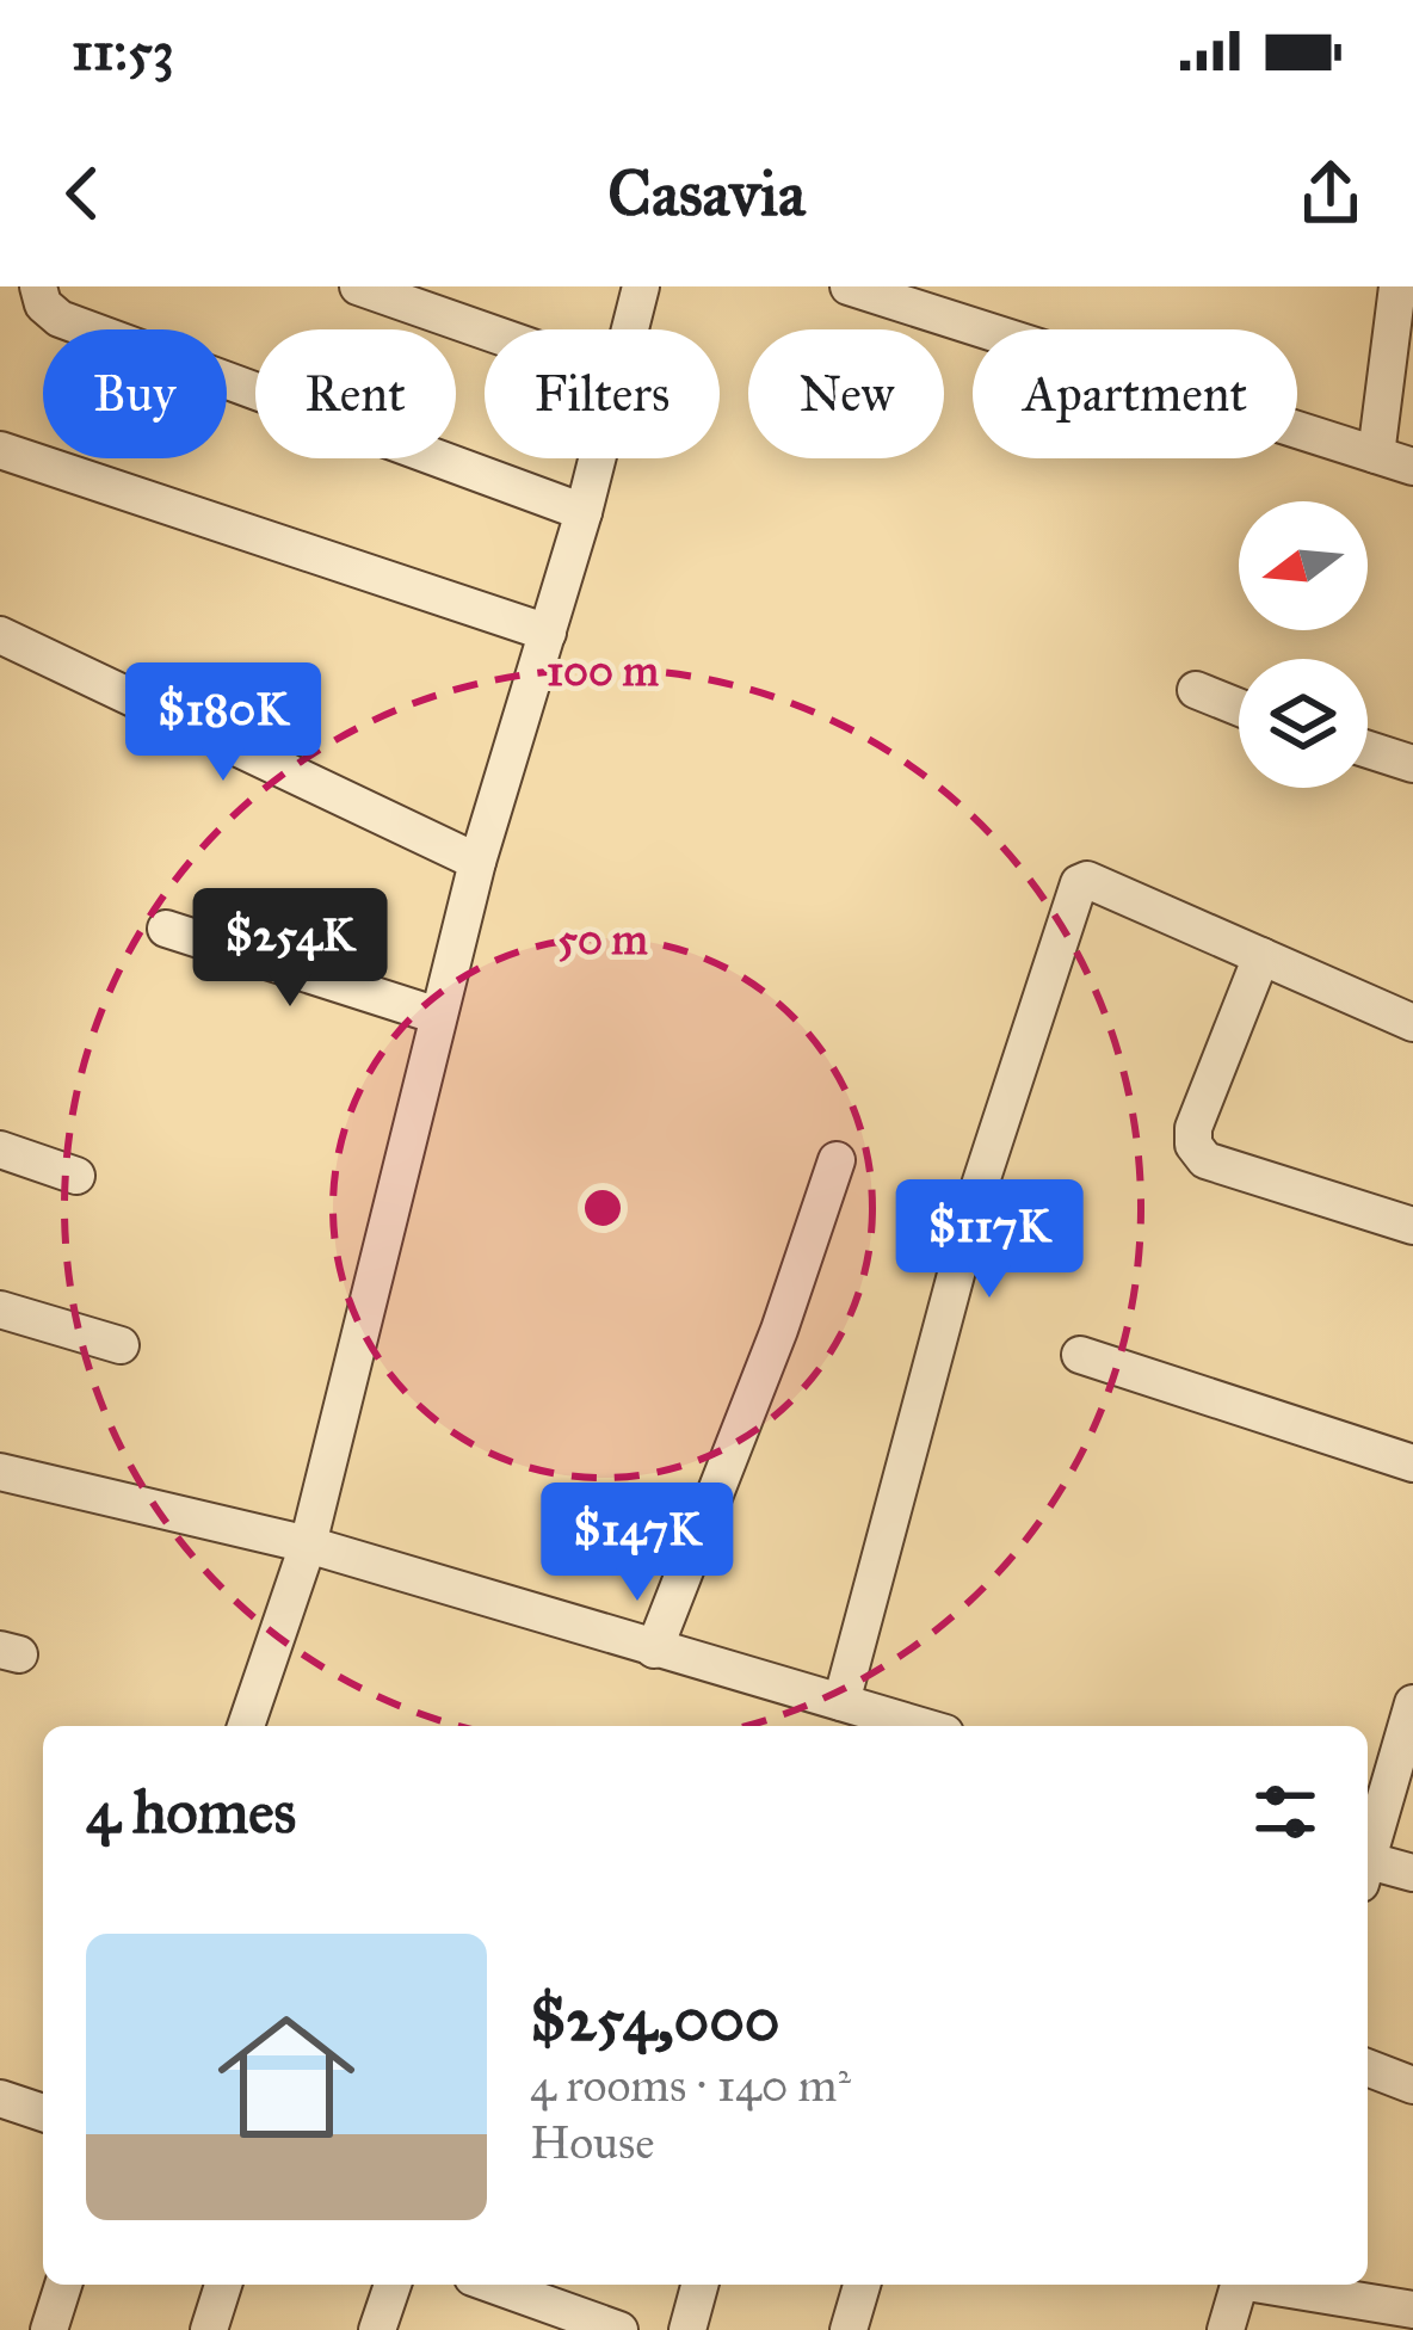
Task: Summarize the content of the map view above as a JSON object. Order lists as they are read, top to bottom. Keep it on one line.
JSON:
{"north":"left","page":{"status":"11:53","header":"Casavia","chip":["Buy","Rent","Filters","New","Apartment"],"price":["$180K","$254K","$117K","$147K"],"heading":"4 homes","list":[{"name":"$254,000","note":"4 rooms · 140 m² · House"}]},"rings":["100 m","50 m"]}
